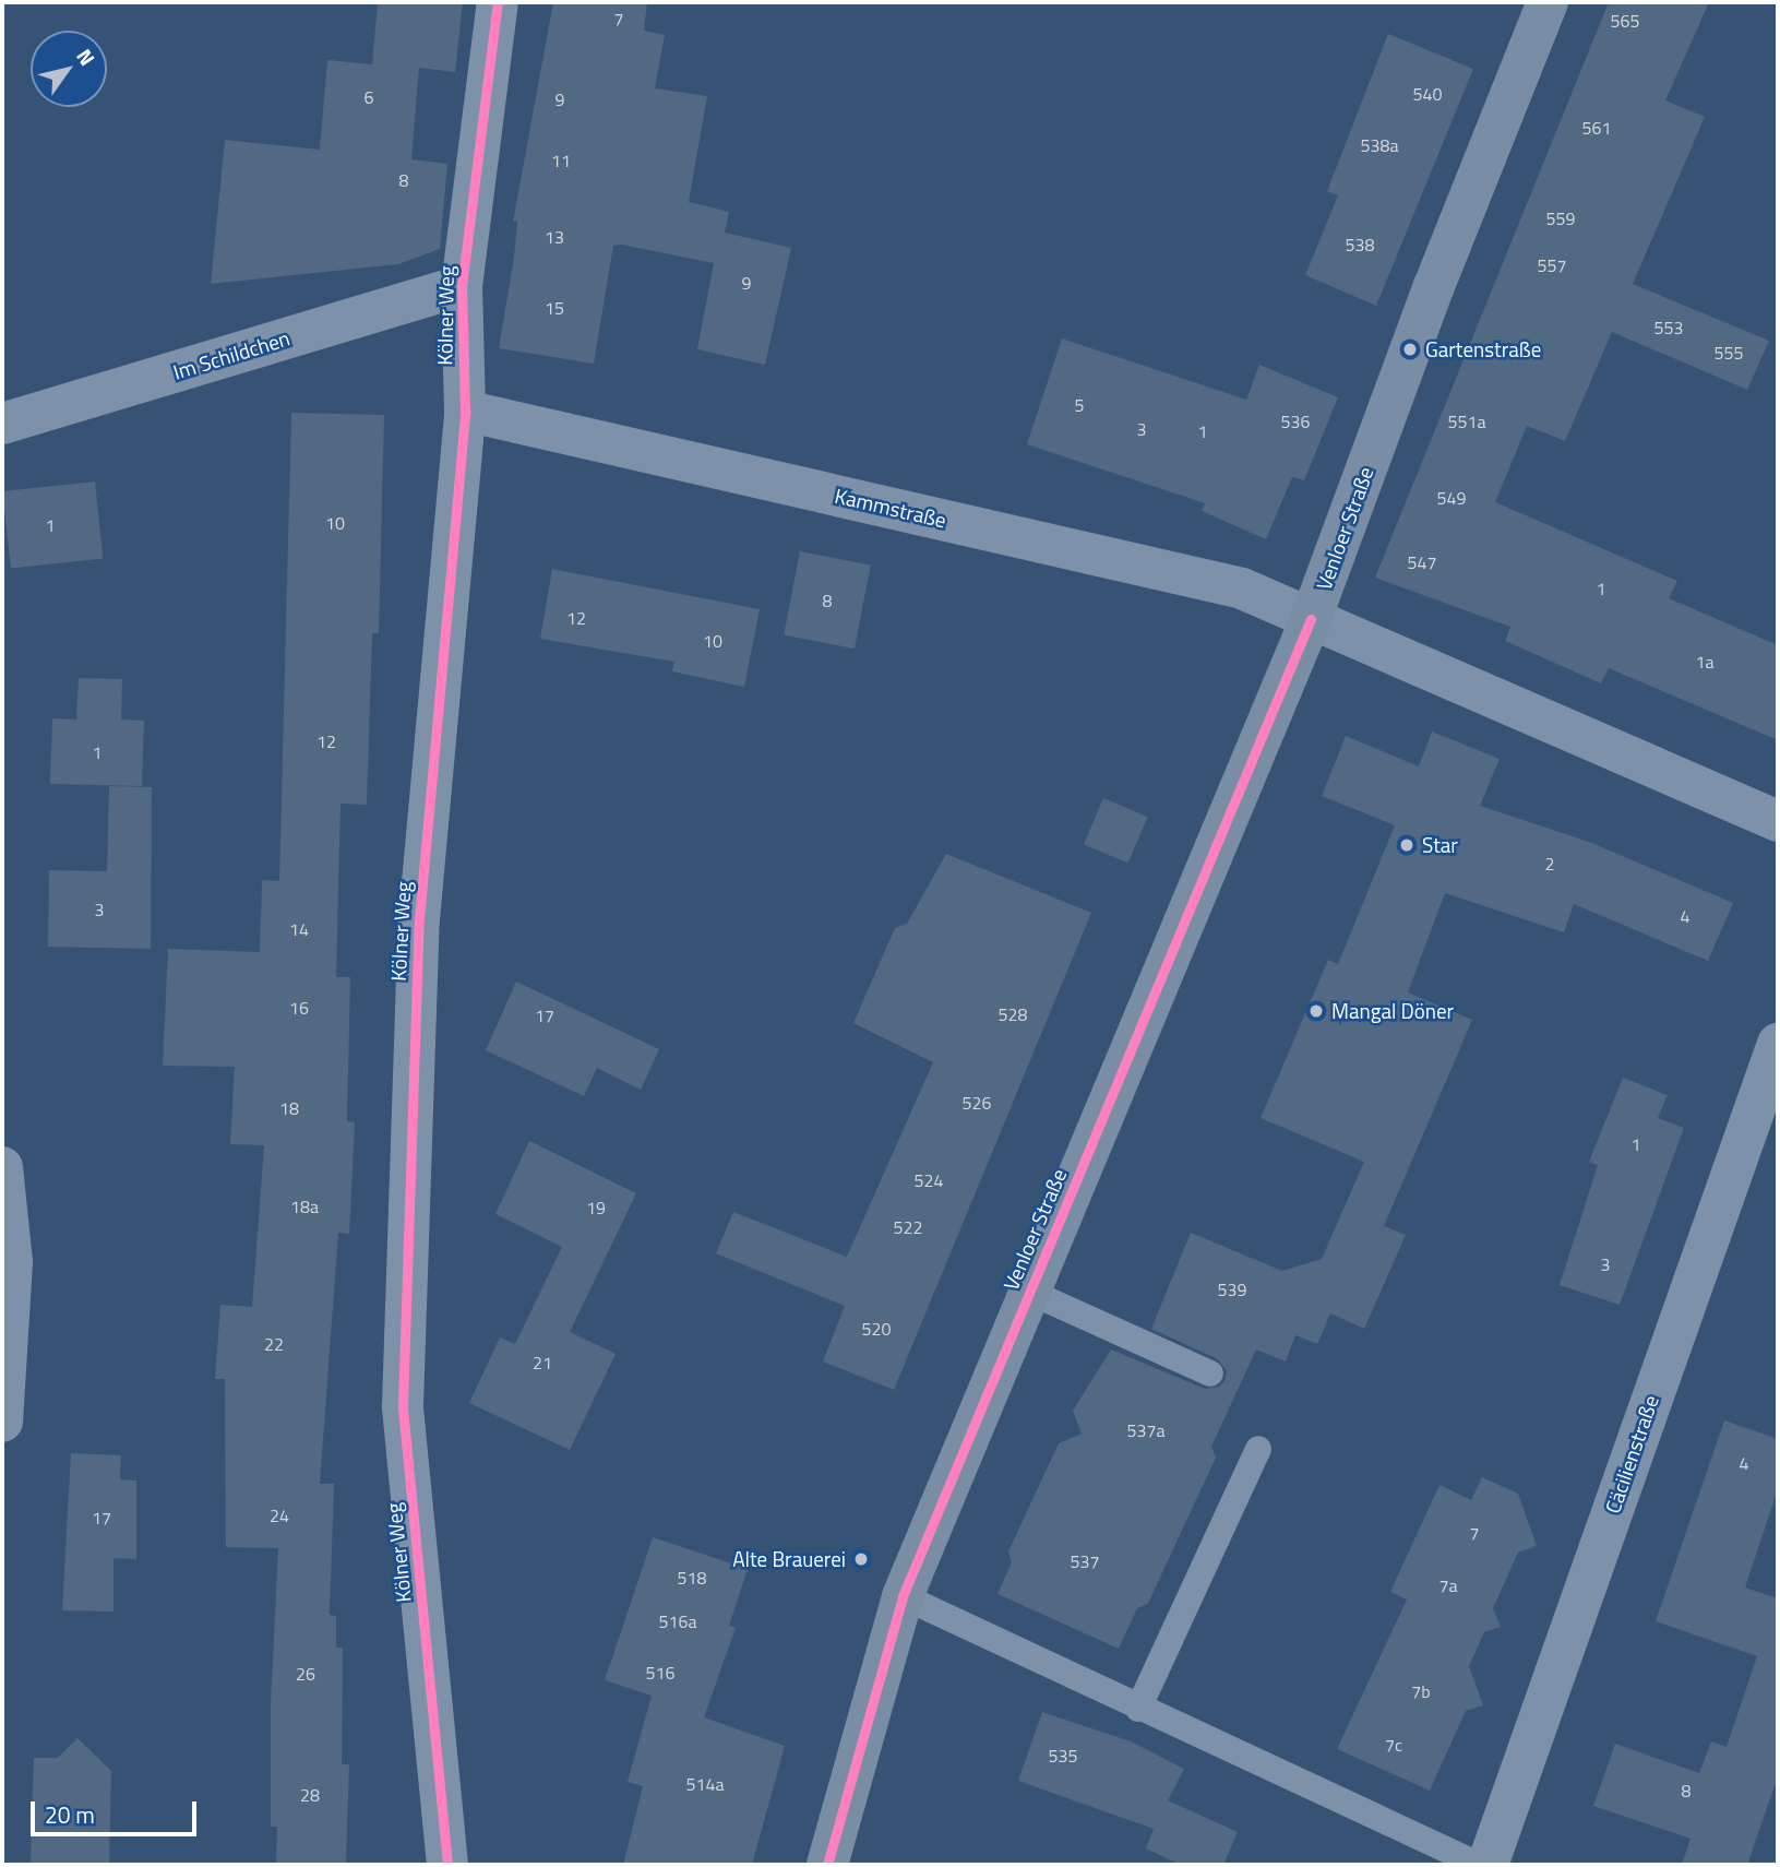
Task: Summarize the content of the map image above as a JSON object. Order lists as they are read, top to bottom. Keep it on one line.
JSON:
{"streets":{"street":["Kölner Weg","Im Schildchen","Kammstraße","Venloer Straße","Cäcilienstraße"]},"crossings":[["Kölner Weg","Im Schildchen"],["Kölner Weg","Kammstraße"],["Kammstraße","Venloer Straße"]],"places":["Gartenstraße","Star","Mangal Döner","Alte Brauerei"],"house_numbers":["7","565","540","6","9","561","538a","11","8","559","13","538","557","9","15","553","555","5","536","551a","3","1","549","10","1","547","1","8","12","10","1a","12","1","2","3","4","14","16","528","17","526","18","1","524","18a","19","522","3","539","520","22","21","537a","4","24","17","7","537","518","7a","516a","516","26","7b","7c","535","514a","8","28"],"scale_bar":"20 m","north":"top right"}
